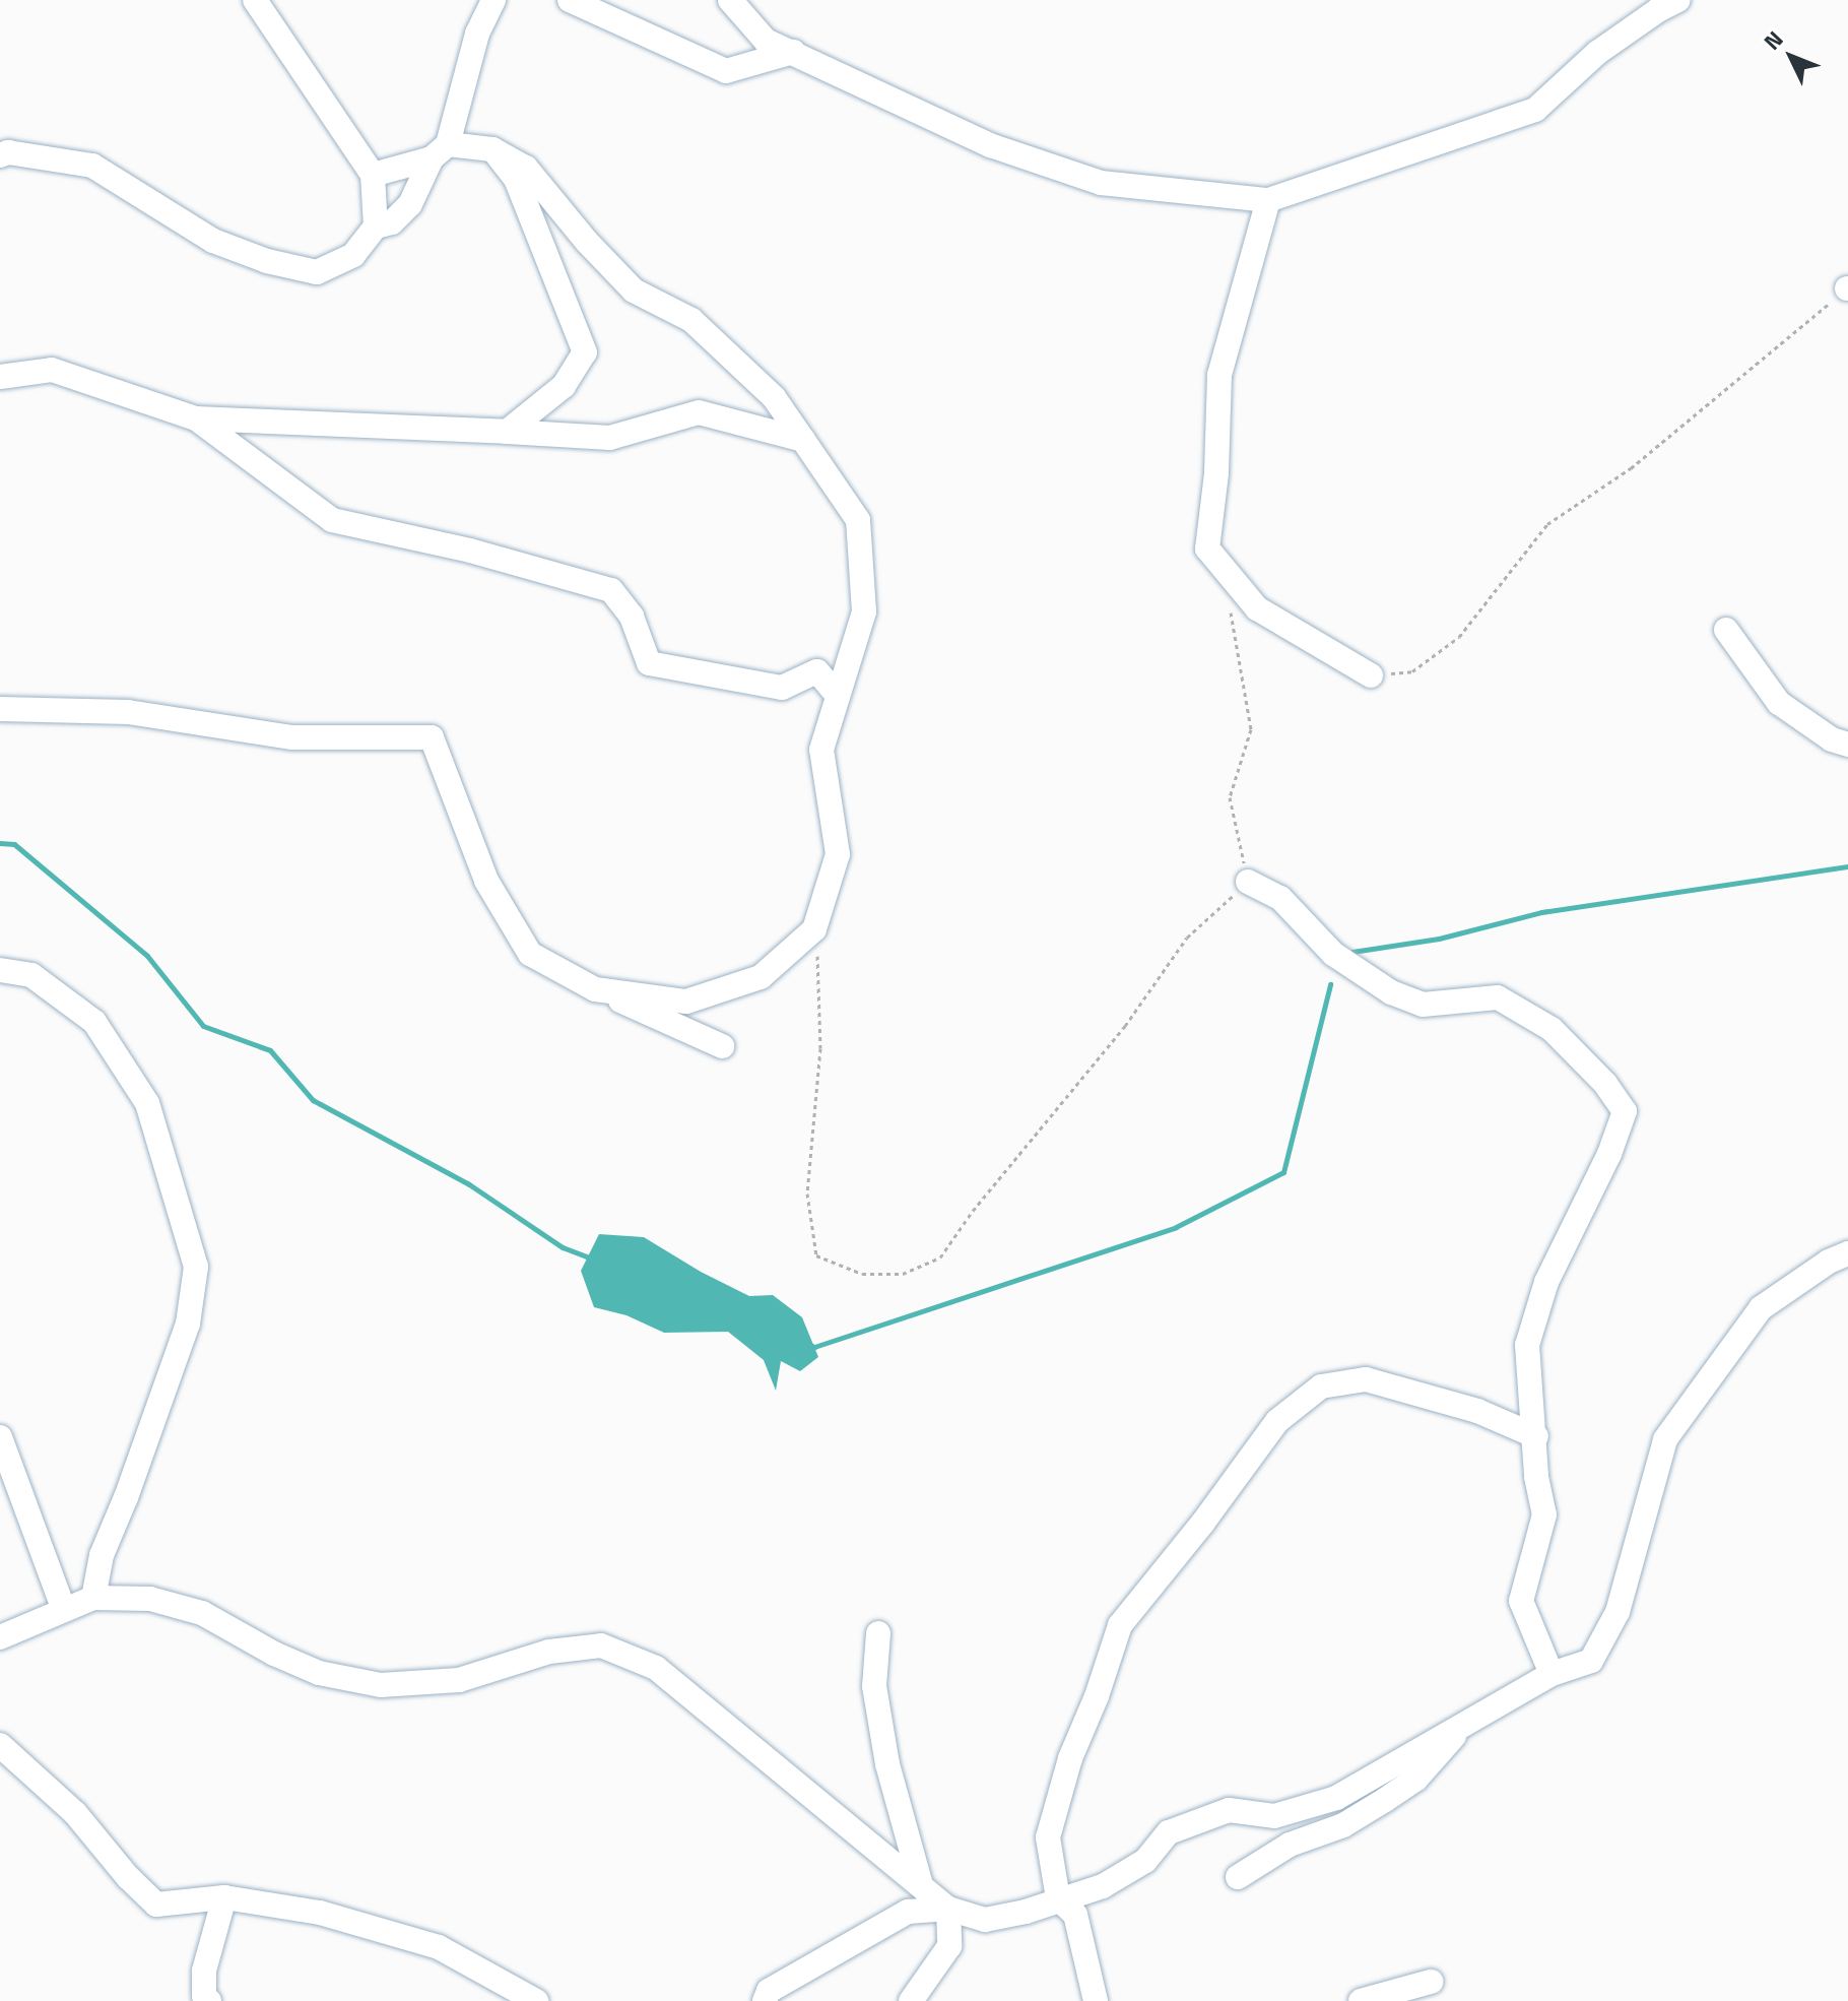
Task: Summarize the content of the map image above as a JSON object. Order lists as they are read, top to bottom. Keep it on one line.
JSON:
{"north":"top left"}
